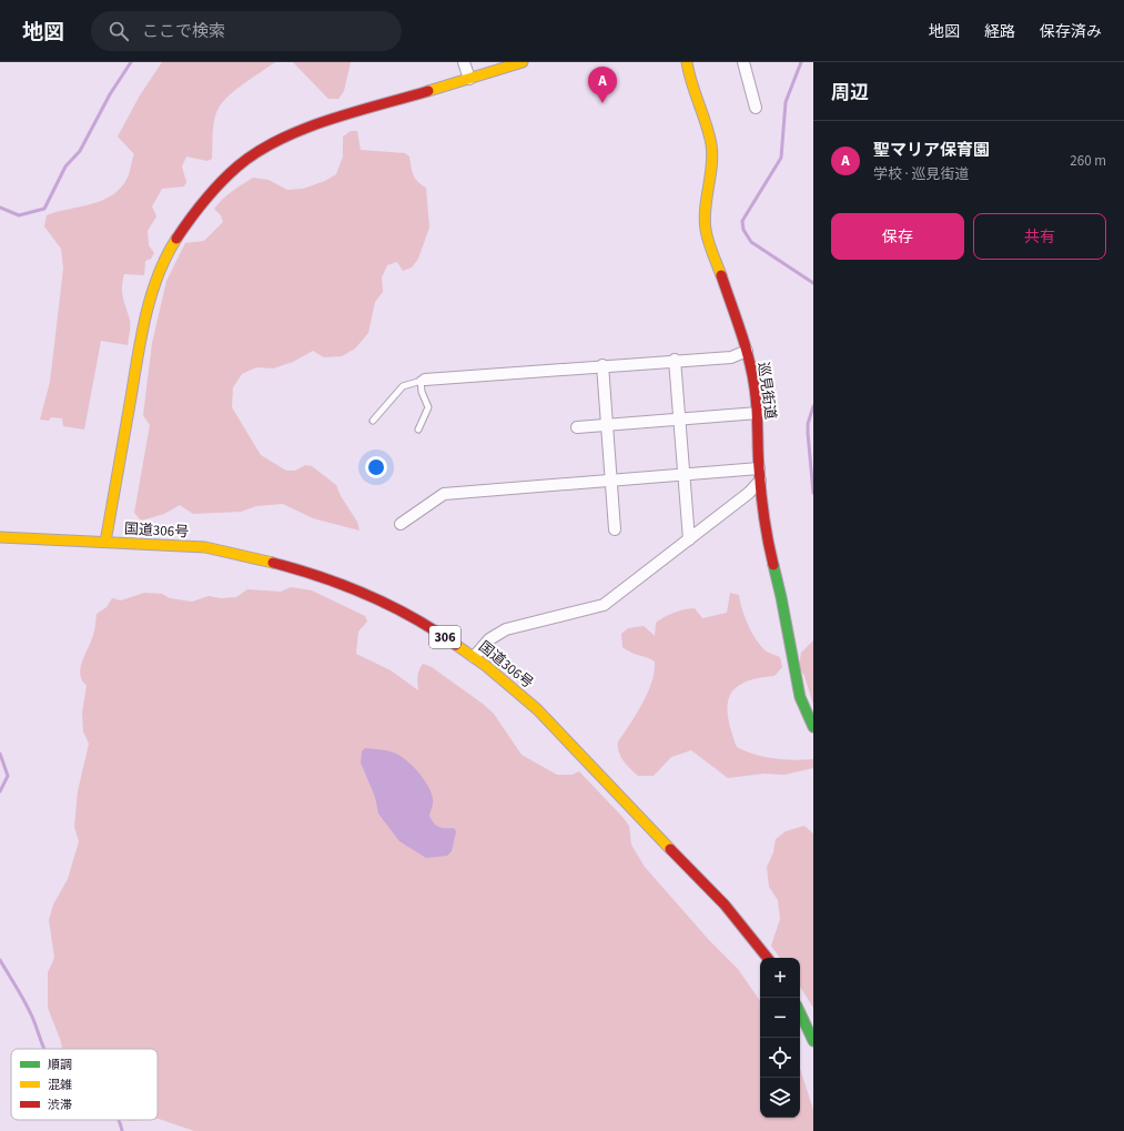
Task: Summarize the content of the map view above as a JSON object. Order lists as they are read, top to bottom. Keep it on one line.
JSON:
{"streets":{"main road":["巡見街道","国道306号","306"]},"legend":["順調","混雑","渋滞"],"page":{"header":"地図","search":"ここで検索","nav":["地図","経路","保存済み"],"heading":"周辺","pins":"A","list":[{"mark":"A","name":"聖マリア保育園","note":"学校 · 巡見街道","value":"260 m"}],"buttons":["保存","共有"],"map_buttons":["+","−"]}}
